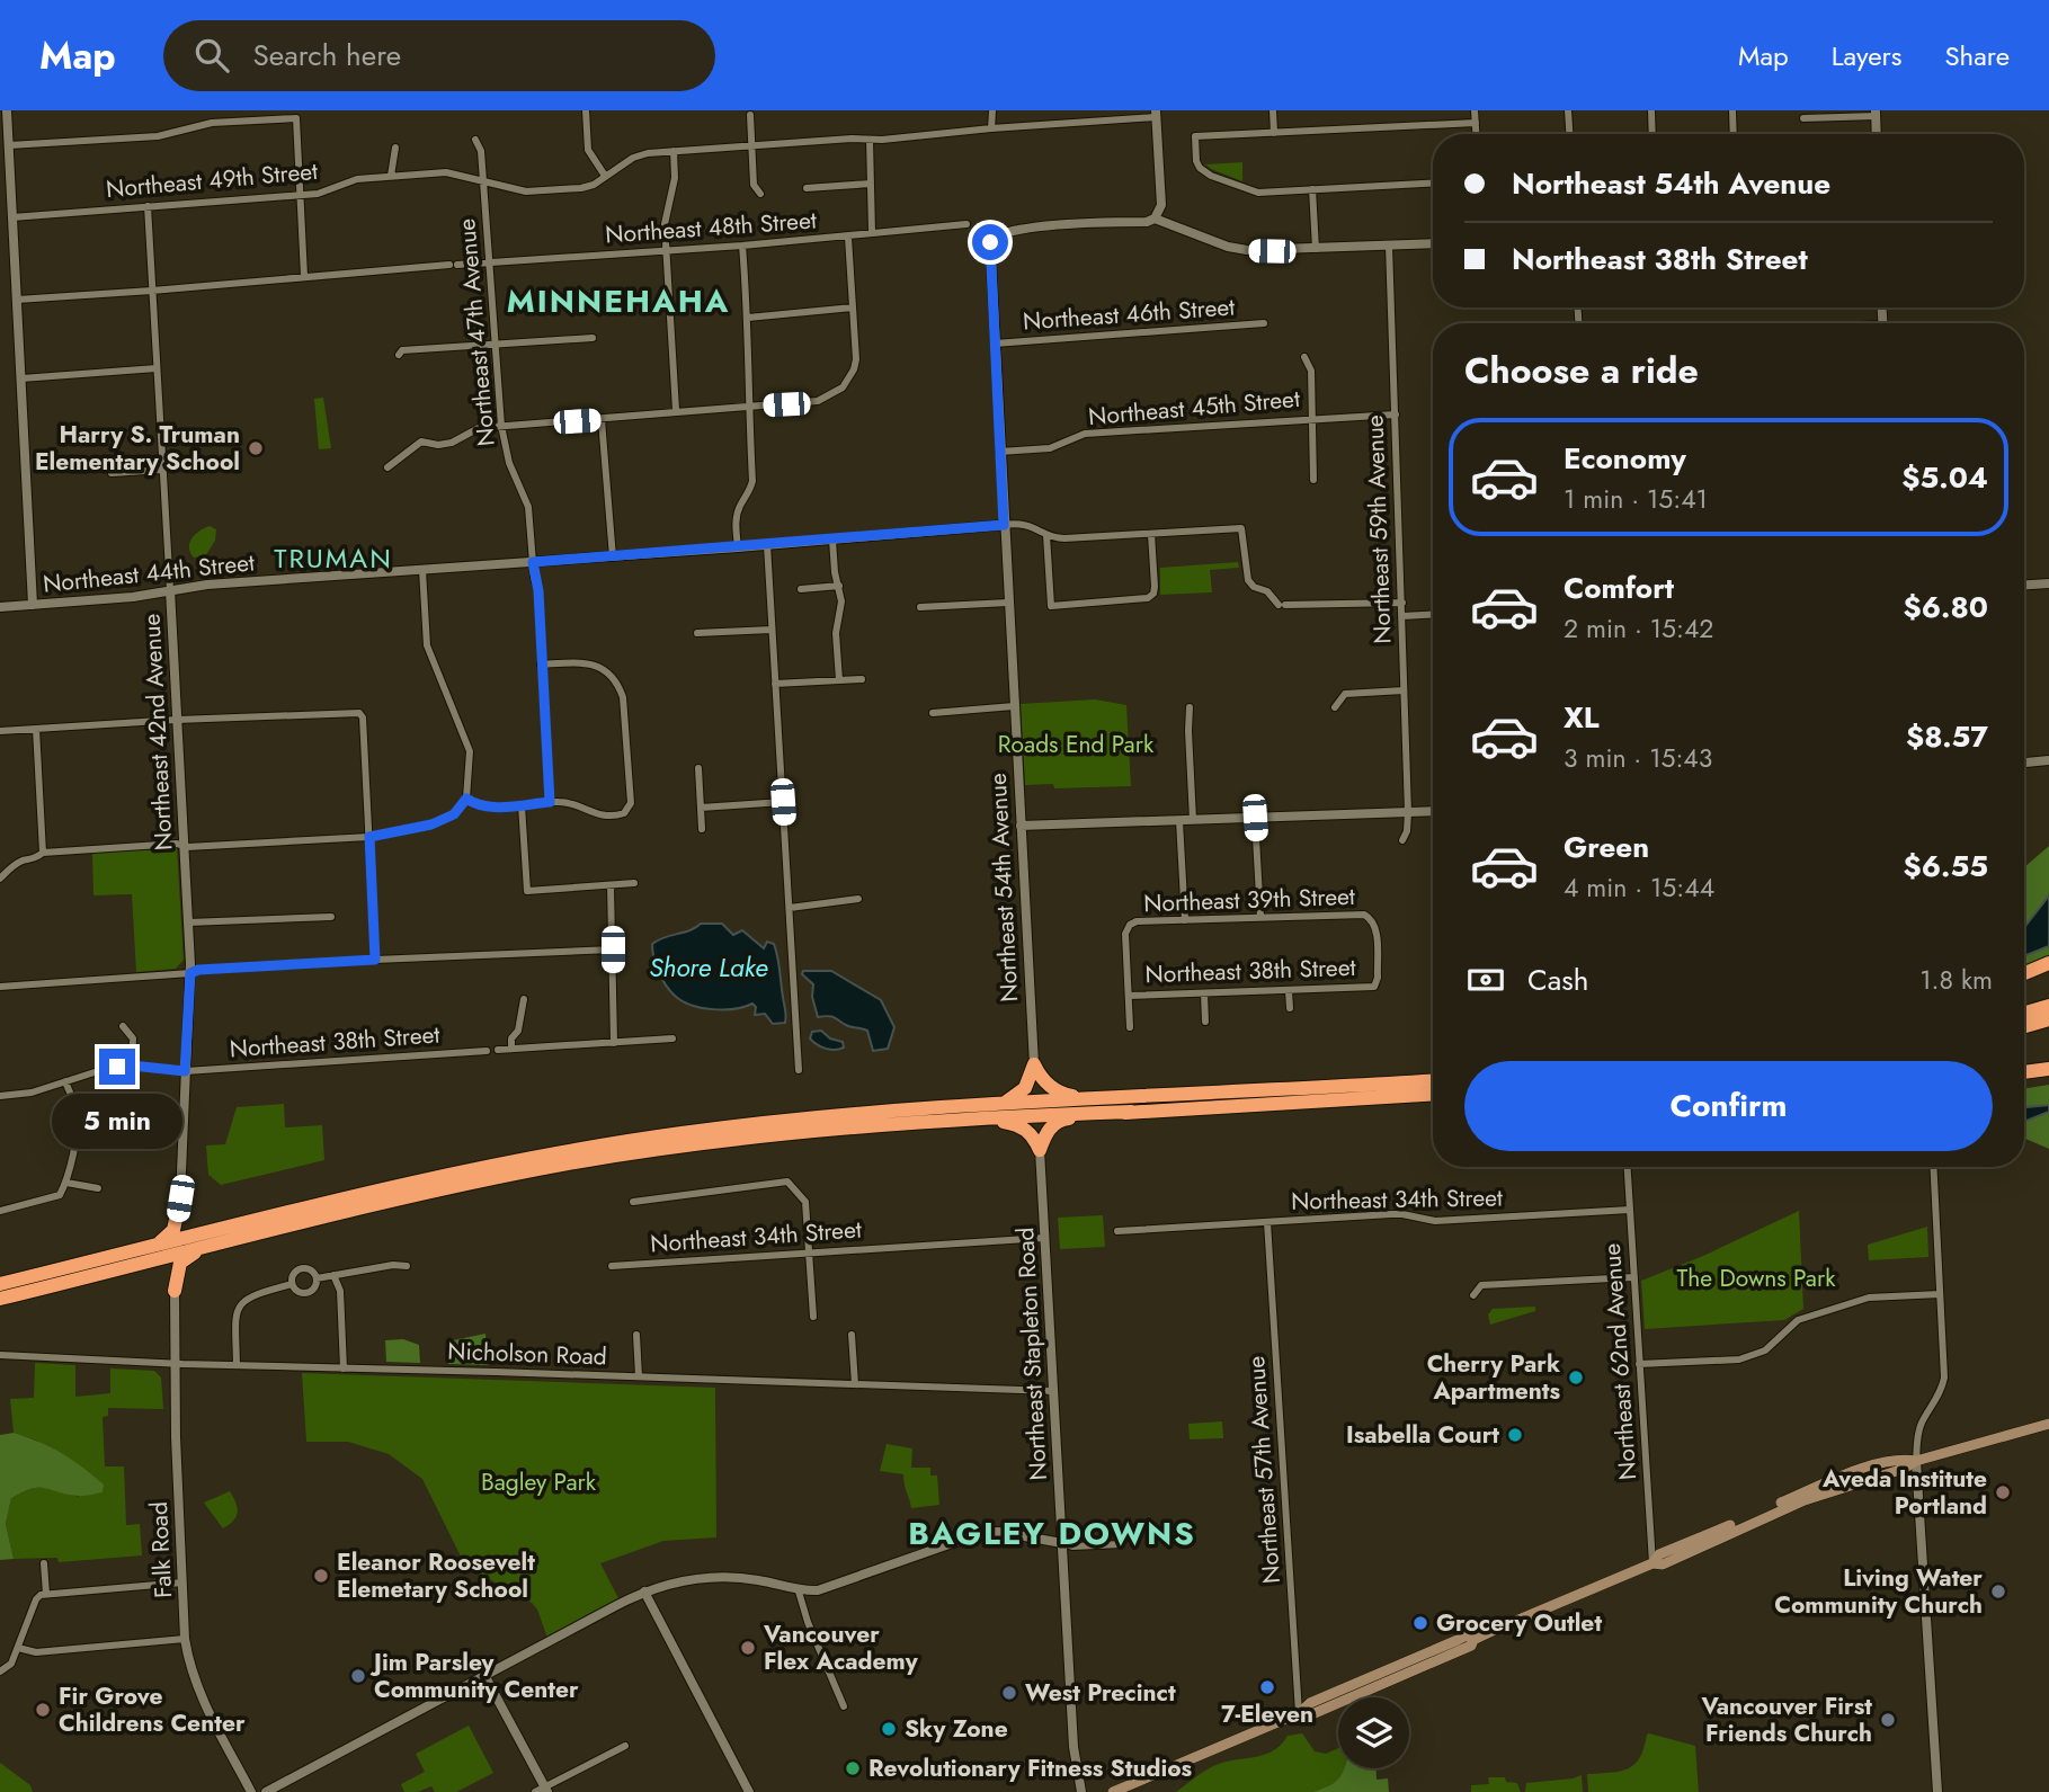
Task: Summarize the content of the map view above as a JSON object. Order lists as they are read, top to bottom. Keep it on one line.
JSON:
{"streets":{"street":["Northeast 49th Street","Northeast 48th Street","Northeast 46th Street","Northeast 47th Avenue","Northeast 45th Street","Northeast 59th Avenue","Northeast 44th Street","Northeast 42nd Avenue","Northeast 54th Avenue","Northeast 39th Street","Northeast 38th Street","Northeast 34th Street","Nicholson Road","Northeast Stapleton Road","Northeast 62nd Avenue","Northeast 57th Avenue","Falk Road"]},"crossings":[["Northeast 49th Street","Northeast 47th Avenue"],["Northeast 49th Street","Northeast 42nd Avenue"],["Northeast 48th Street","Northeast 47th Avenue"],["Northeast 48th Street","Northeast 42nd Avenue"],["Northeast 46th Street","Northeast 54th Avenue"],["Northeast 47th Avenue","Northeast 44th Street"],["Northeast 45th Street","Northeast 59th Avenue"],["Northeast 45th Street","Northeast 54th Avenue"],["Northeast 59th Avenue","Northeast 44th Street"],["Northeast 44th Street","Northeast 42nd Avenue"],["Northeast 44th Street","Northeast 54th Avenue"],["Northeast 42nd Avenue","Northeast 38th Street"],["Northeast 39th Street","Northeast 38th Street"],["Northeast 34th Street","Northeast Stapleton Road"],["Northeast 34th Street","Northeast 62nd Avenue"],["Northeast 34th Street","Northeast 57th Avenue"],["Nicholson Road","Northeast Stapleton Road"],["Nicholson Road","Falk Road"]],"districts":["MINNEHAHA","TRUMAN","BAGLEY DOWNS"],"water":["Shore Lake"],"parks":["Roads End Park","The Downs Park","Bagley Park"],"places":["Harry S. Truman Elementary School","Cherry Park Apartments","Isabella Court","Aveda Institute Portland","Eleanor Roosevelt Elemetary School","Living Water Community Church","Grocery Outlet","Vancouver Flex Academy","Jim Parsley Community Center","7-Eleven","West Precinct","Fir Grove Childrens Center","Vancouver First Friends Church","Sky Zone","Revolutionary Fitness Studios"],"page":{"header":"Map","search":"Search here","nav":["Map","Layers","Share"],"banner":["Northeast 54th Avenue","Northeast 38th Street"],"heading":"Choose a ride","list":[{"name":"Economy","note":"1 min · 15:41","value":"$5.04"},{"name":"Comfort","note":"2 min · 15:42","value":"$6.80"},{"name":"XL","note":"3 min · 15:43","value":"$8.57"},{"name":"Green","note":"4 min · 15:44","value":"$6.55"}],"pay":["Cash","1.8 km"],"buttons":"Confirm","bubble":"5 min"}}
